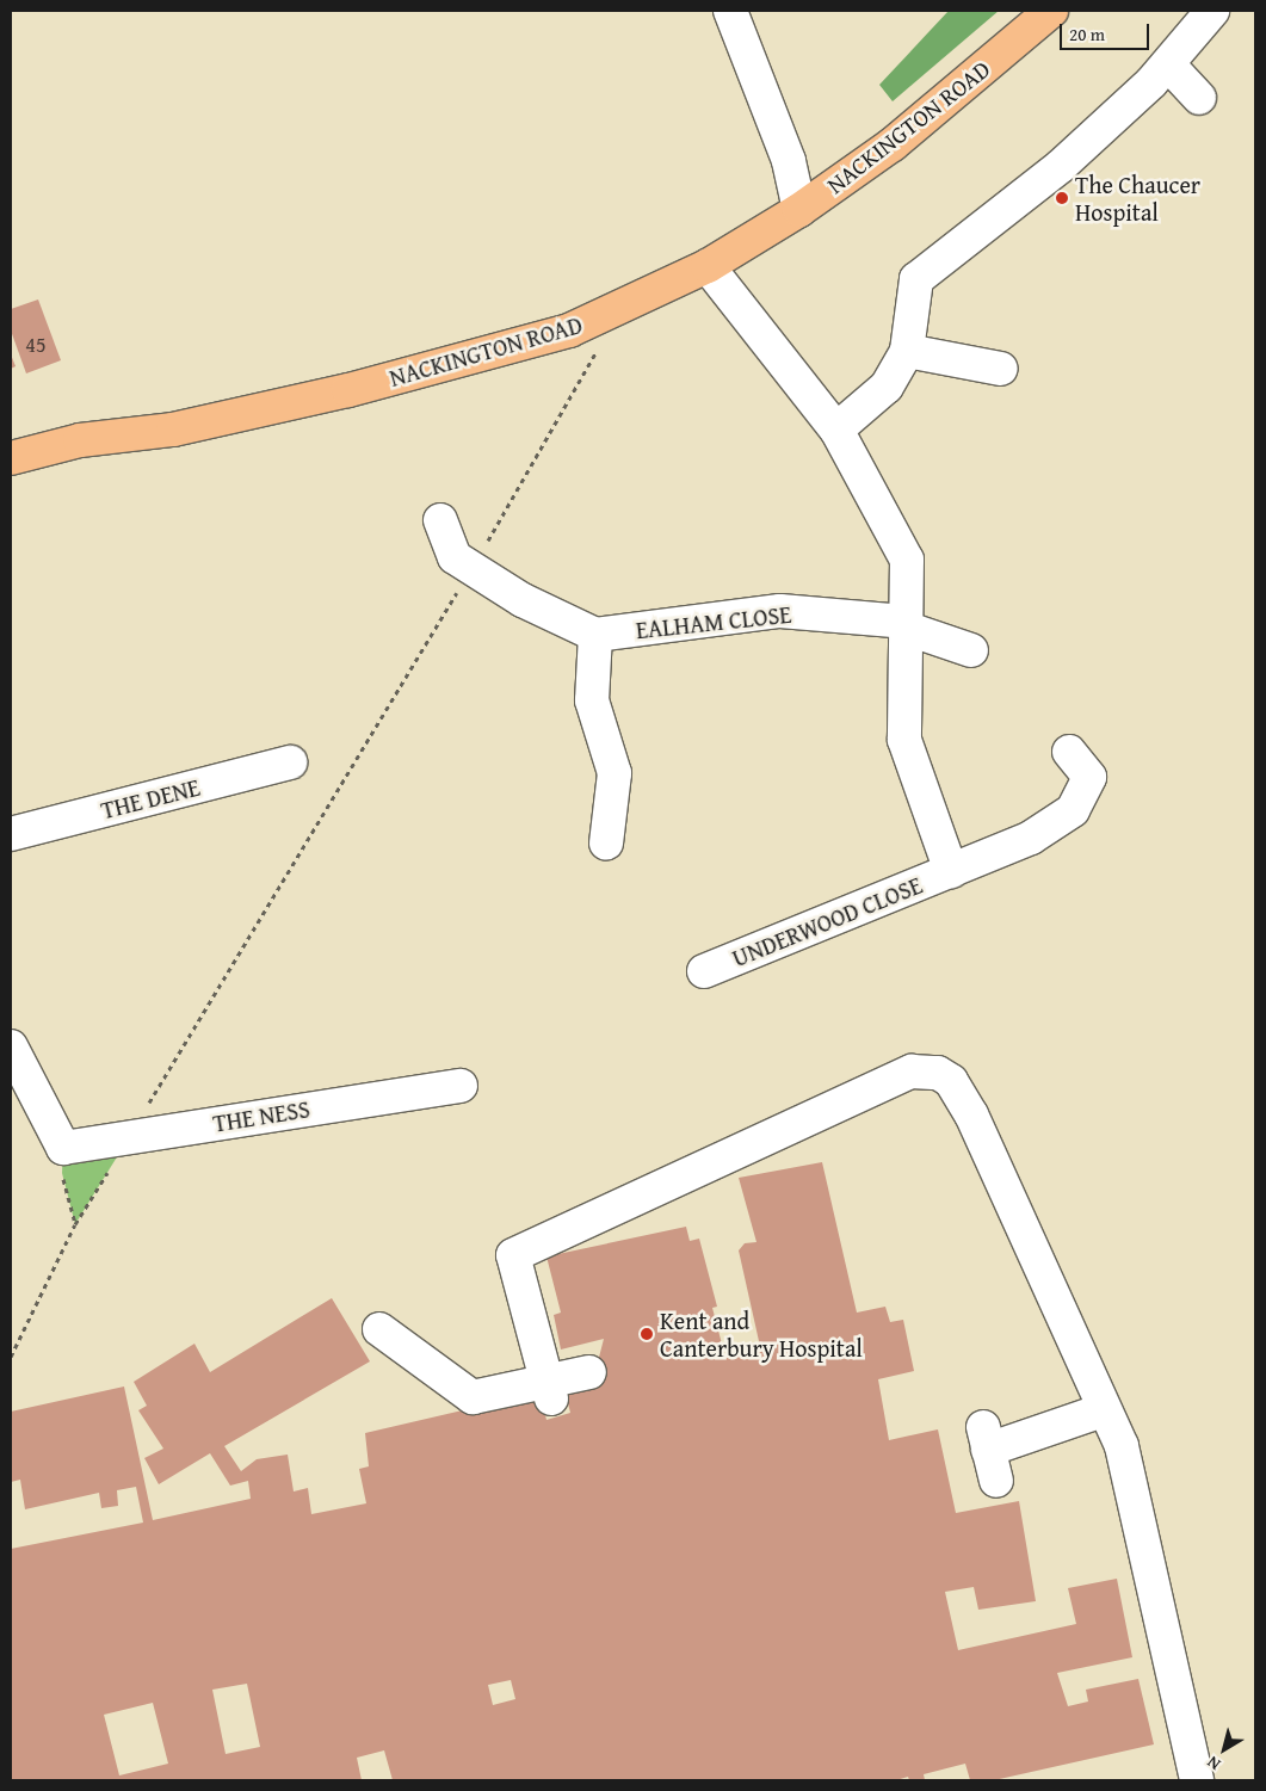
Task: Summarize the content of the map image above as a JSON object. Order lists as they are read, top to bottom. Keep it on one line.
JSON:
{"streets":{"main road":["NACKINGTON ROAD"],"street":["EALHAM CLOSE","THE DENE","UNDERWOOD CLOSE","THE NESS"]},"crossings":[["NACKINGTON ROAD","UNDERWOOD CLOSE"],["EALHAM CLOSE","UNDERWOOD CLOSE"]],"places":["The Chaucer Hospital","Kent and Canterbury Hospital"],"house_numbers":["45"],"scale_bar":"20 m","north":"bottom left"}
